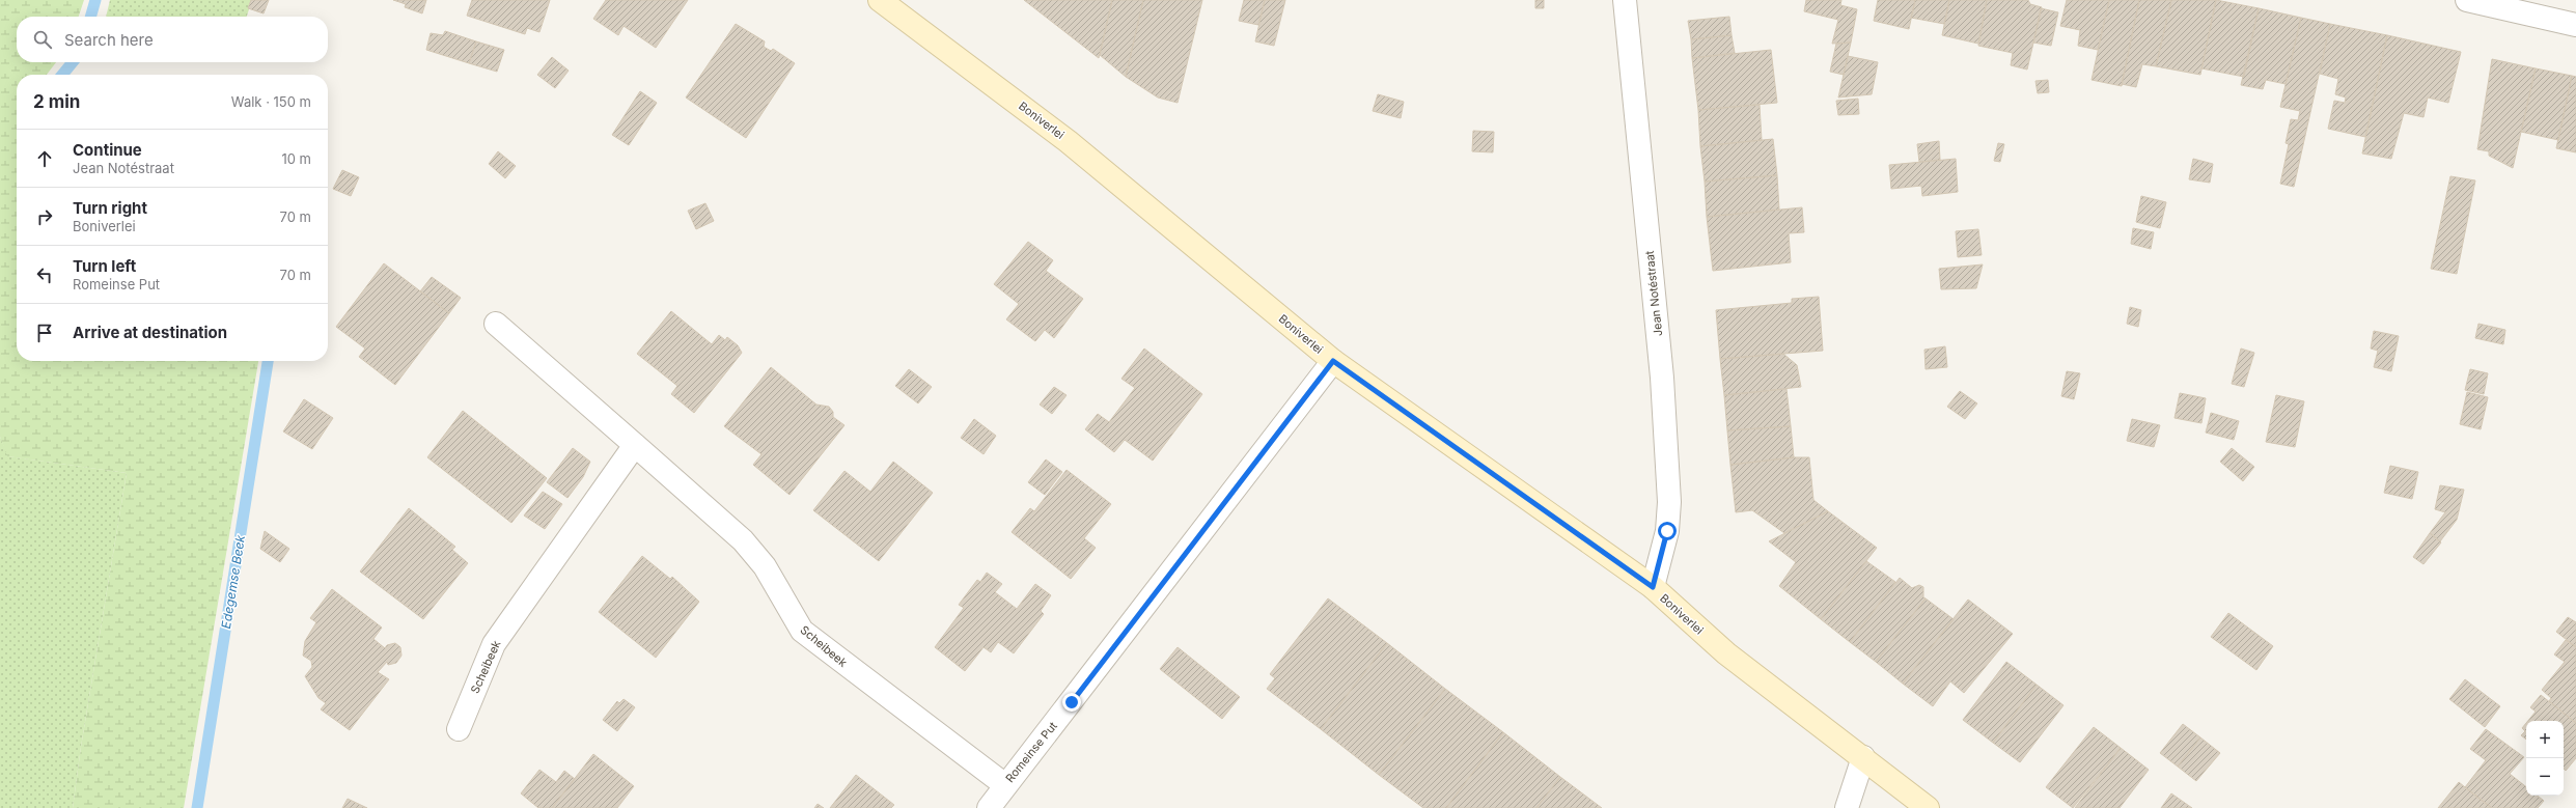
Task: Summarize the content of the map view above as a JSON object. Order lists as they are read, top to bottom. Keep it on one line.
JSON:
{"streets":{"main road":["Boniverlei"],"street":["Jean Notéstraat","Scheibeek","Romeinse Put"]},"crossings":[["Boniverlei","Jean Notéstraat"],["Boniverlei","Romeinse Put"],["Scheibeek","Romeinse Put"]],"water":["Edegemse Beek"],"page":{"search":"Search here","heading":["2 min","Walk · 150 m"],"list":[["Continue","Jean Notéstraat","10 m"],["Turn right","Boniverlei","70 m"],["Turn left","Romeinse Put","70 m"],"Arrive at destination"],"map_buttons":["+","−"]}}
